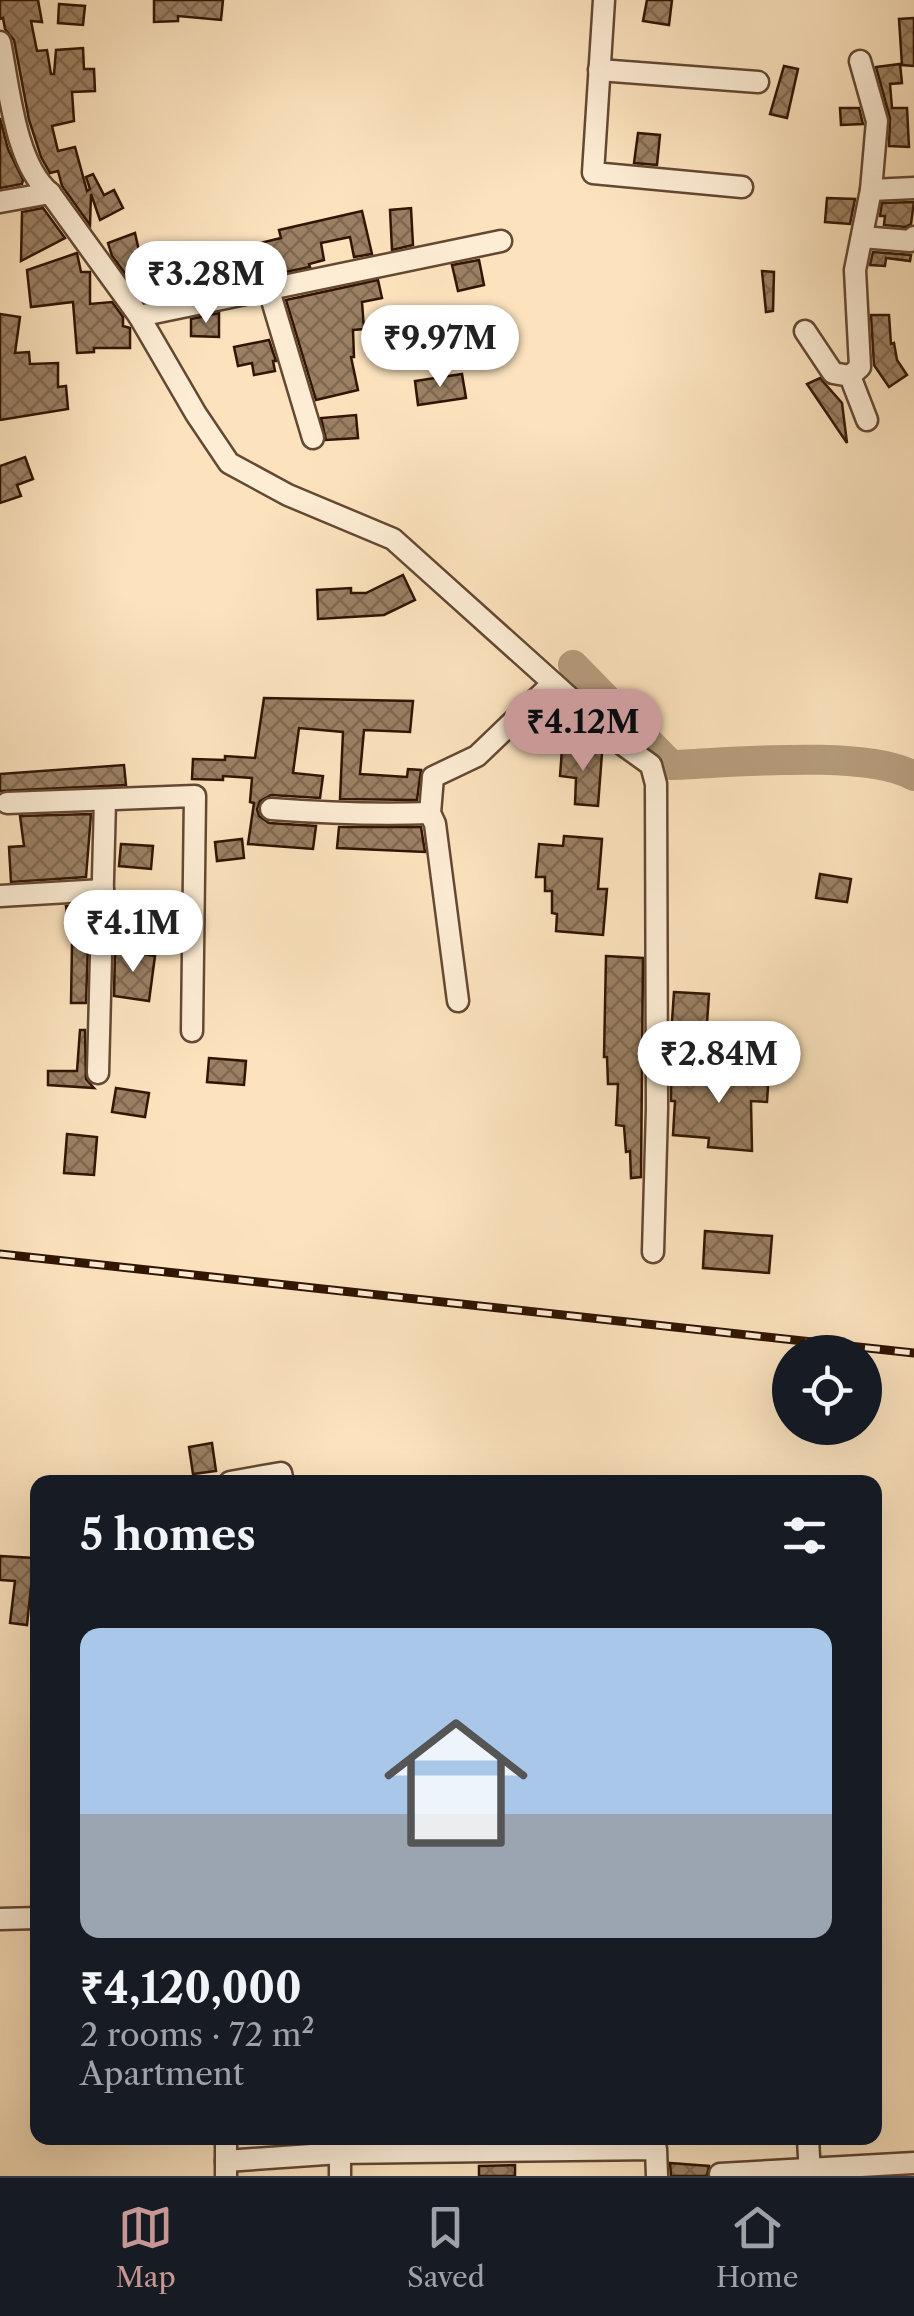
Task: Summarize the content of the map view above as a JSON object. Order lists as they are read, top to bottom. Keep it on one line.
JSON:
{"page":{"price":["₹3.28M","₹9.97M","₹4.12M","₹4.1M","₹2.84M"],"heading":"5 homes","list":[{"name":"₹4,120,000","note":"2 rooms · 72 m² · Apartment"}],"tabs":["Map","Saved","Home"]}}
